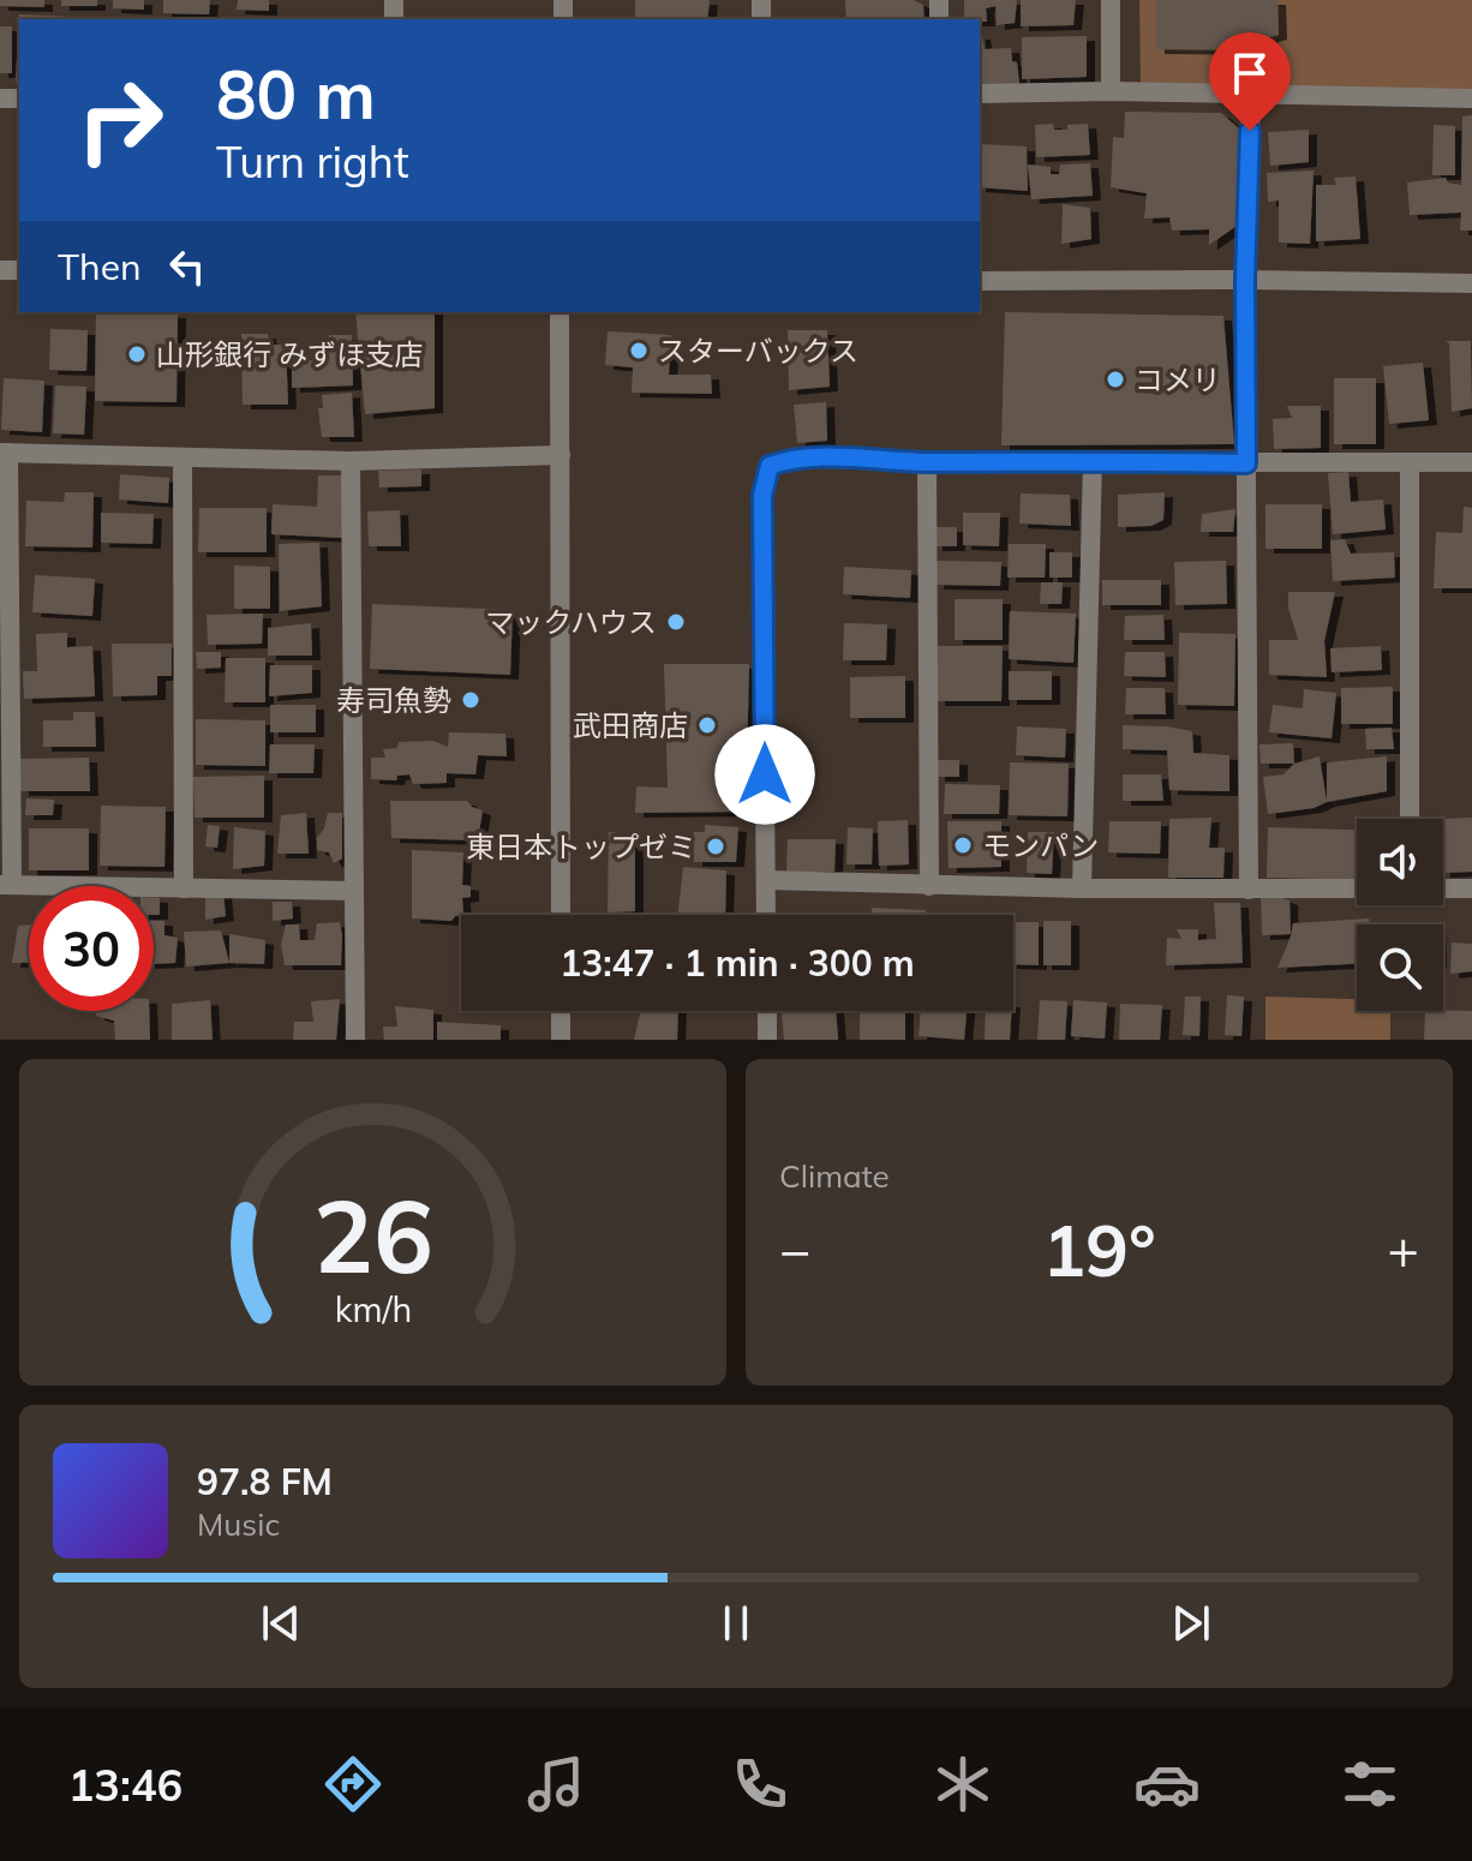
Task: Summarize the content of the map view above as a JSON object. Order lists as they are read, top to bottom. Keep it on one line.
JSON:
{"places":["スターバックス","山形銀行 みずほ支店","コメリ","マックハウス","寿司魚勢","武田商店","モンパン","東日本トップゼミ"],"page":{"turn":["80 m","Turn right"],"then":"Then","limit":"30","trip":"13:47 · 1 min · 300 m","tile":"Climate","heat":["−","19°","+"],"song":["97.8 FM","Music"],"tabs":"13:46","gauge":["26","km/h"]}}
